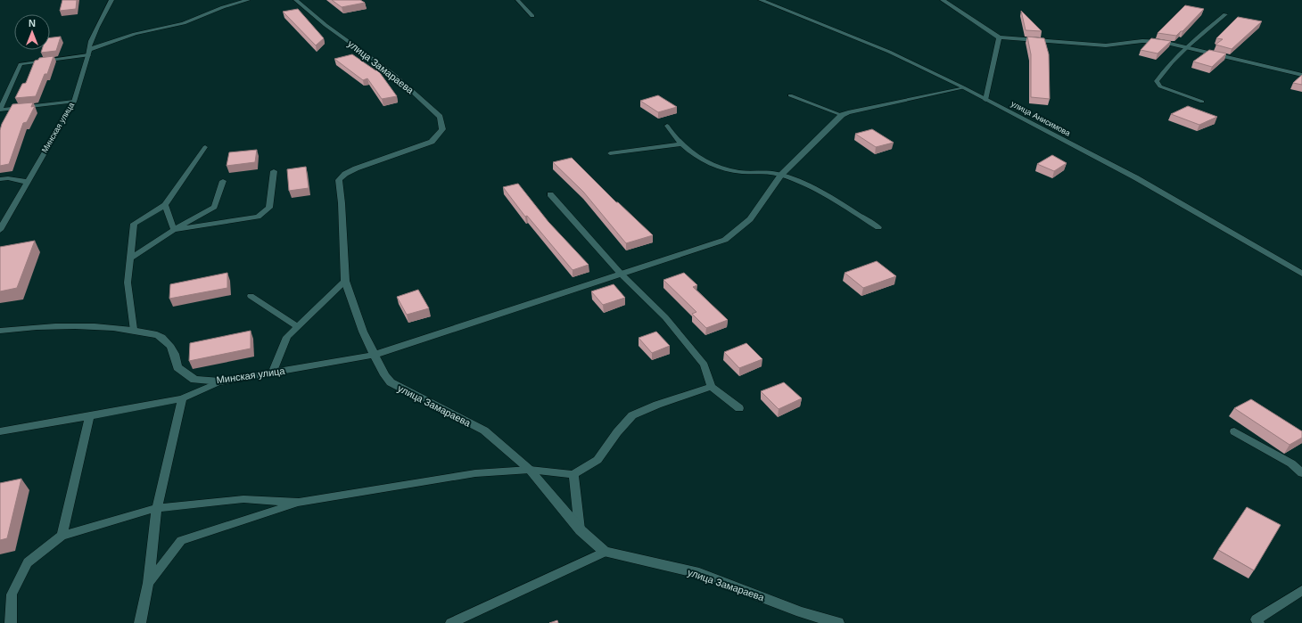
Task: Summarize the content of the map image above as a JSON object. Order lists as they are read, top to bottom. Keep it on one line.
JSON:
{"streets":{"street":["улица Замараева","улица Анисимова","Минская улица"]},"crossings":[["улица Замараева","Минская улица"]],"north":"top"}
